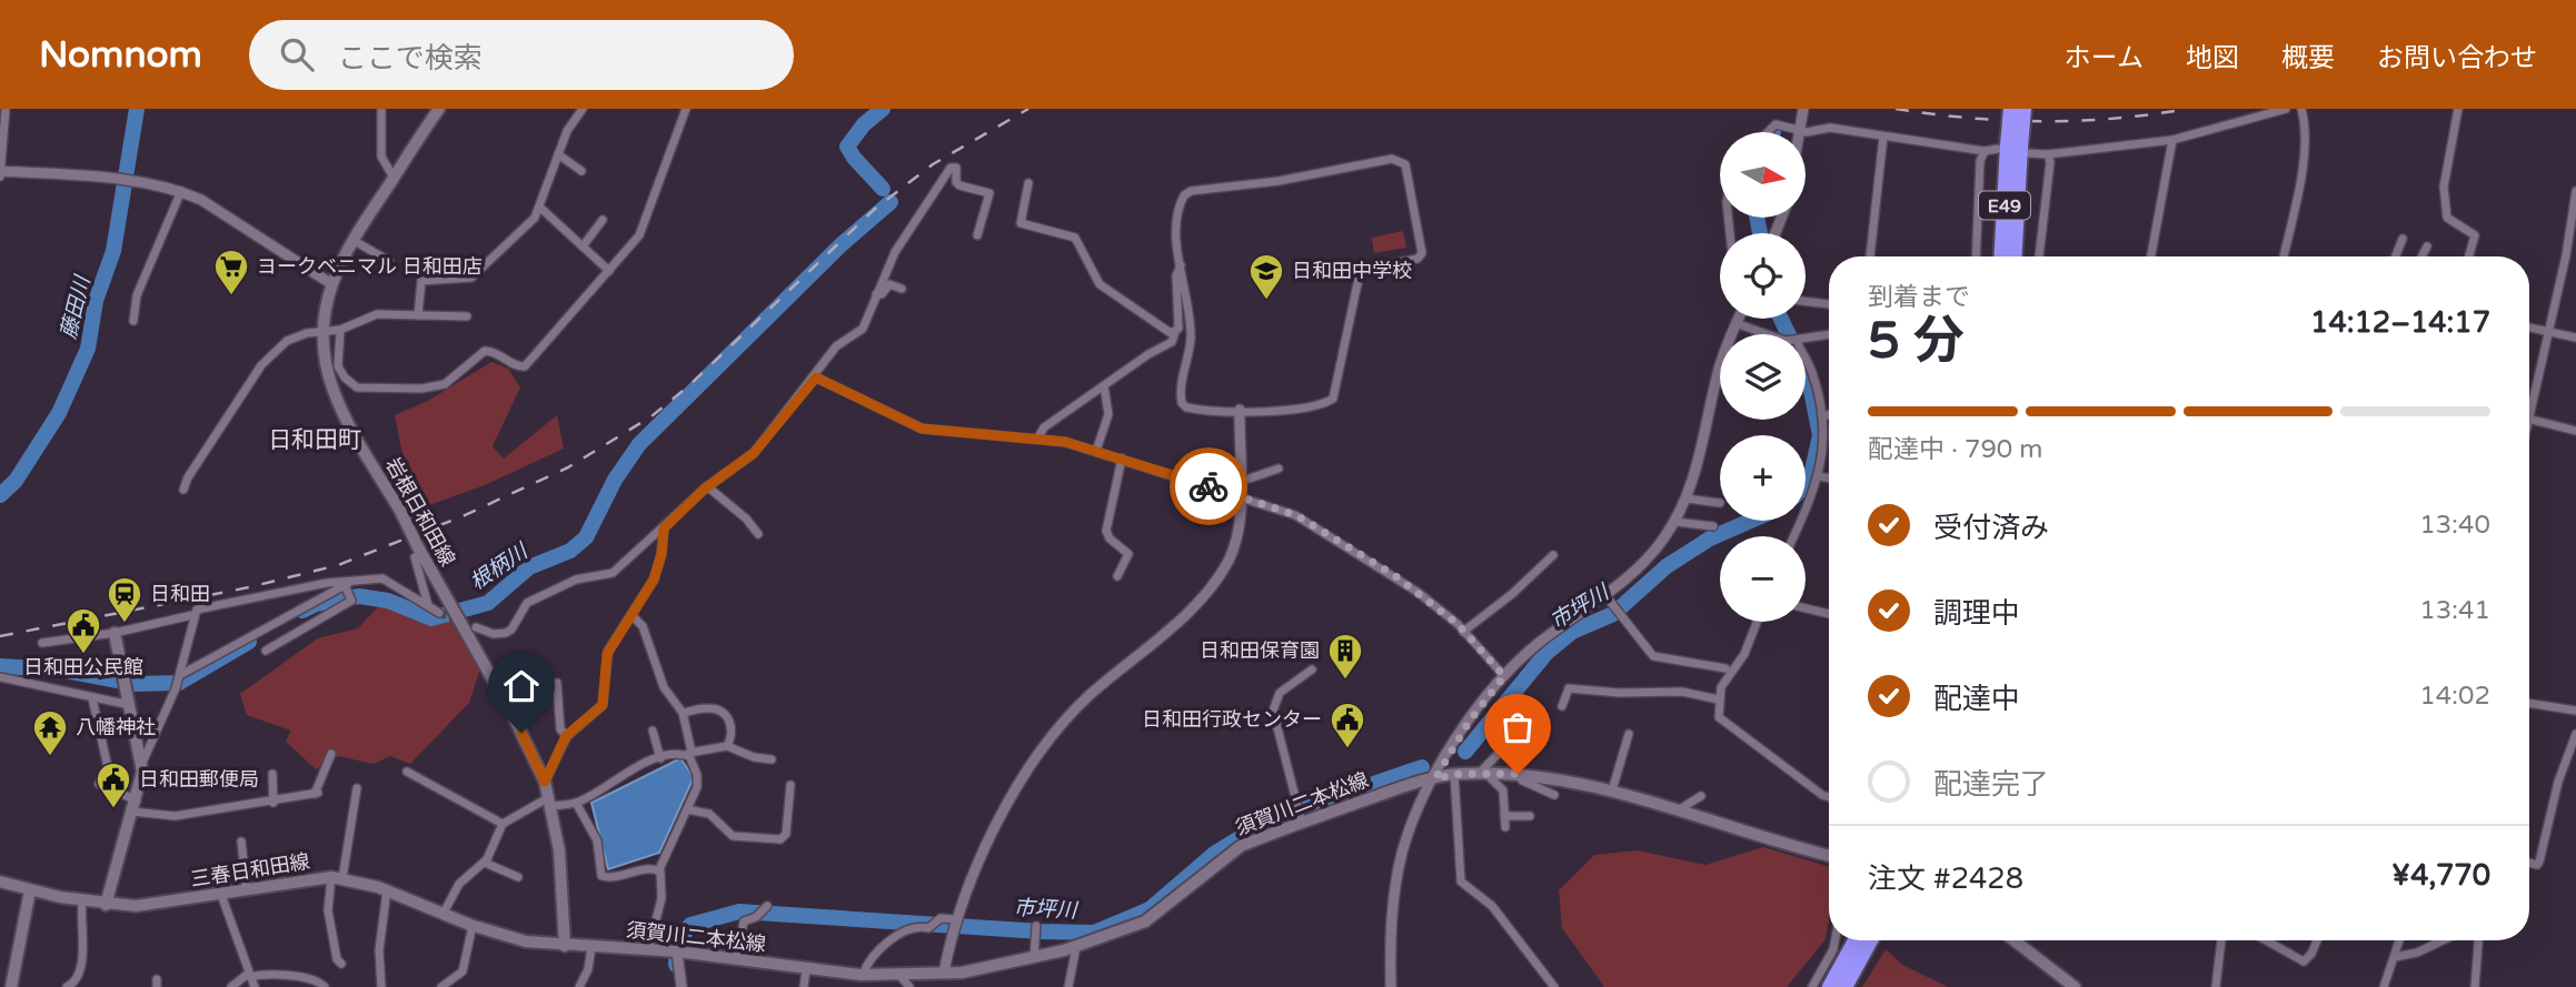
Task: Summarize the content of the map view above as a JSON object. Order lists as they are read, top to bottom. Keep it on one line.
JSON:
{"streets":{"highway":["E49"],"main road":["岩根日和田線","須賀川二本松線","三春日和田線"]},"crossings":[["岩根日和田線","須賀川二本松線"],["岩根日和田線","三春日和田線"],["須賀川二本松線","三春日和田線"]],"districts":["日和田町"],"water":["藤田川","根柄川","市坪川"],"places":{"supermarket":["ヨークベニマル 日和田店"],"school or university":["日和田中学校"],"station":["日和田"],"public building":["日和田公民館","日和田行政センター","日和田郵便局"],"building":["日和田保育園"],"temple":["八幡神社"]},"north":"right","page":{"header":"Nomnom","search":"ここで検索","nav":["ホーム","地図","概要","お問い合わせ"],"map_buttons":["+","−"],"heading":["5 分","到着まで","14:12–14:17"],"panel":["注文 #2428","¥4,770"],"bar":"配達中 · 790 m","list":[["受付済み","13:40"],["調理中","13:41"],["配達中","14:02"],"配達完了"]}}
